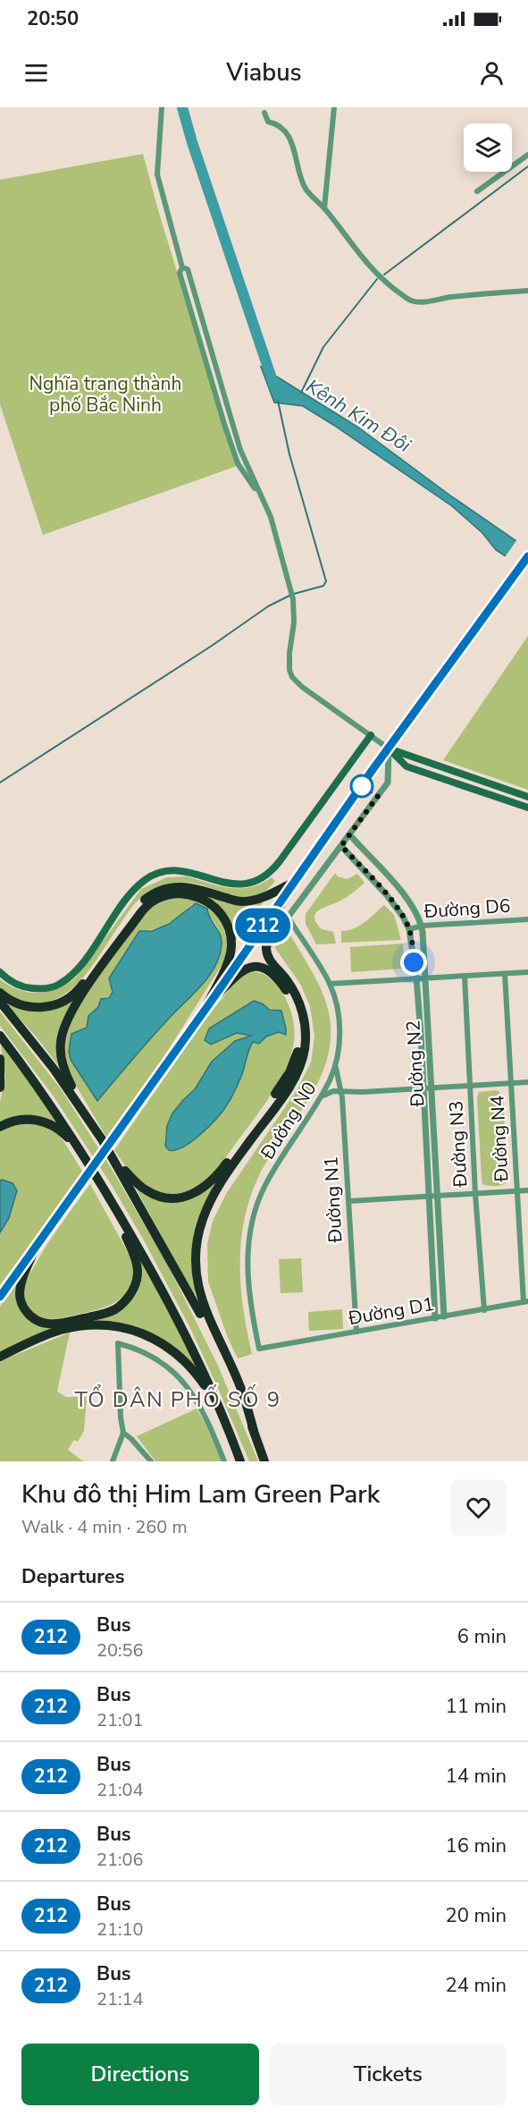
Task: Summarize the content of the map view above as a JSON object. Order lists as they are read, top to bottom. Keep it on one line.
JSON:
{"streets":{"street":["Đường D6","Đường N2","Đường N0","Đường N4","Đường N3","Đường N1","Đường D1"]},"crossings":[["Đường D6","Đường N2"],["Đường N2","Đường D1"],["Đường N0","Đường N1"],["Đường N0","Đường D1"],["Đường N4","Đường D1"],["Đường N3","Đường D1"],["Đường N1","Đường D1"]],"districts":["TỔ DÂN PHỐ SỐ 9"],"water":["Kênh Kim Đôi"],"parks":["Nghĩa trang thành phố Bắc Ninh"],"lines":["bus line 212"],"page":{"status":"20:50","header":"Viabus","on_map":"212","heading":[["Khu đô thị Him Lam Green Park","Walk · 4 min · 260 m"],"Departures"],"list":[{"mark":"212","name":"Bus","note":"20:56","value":"6 min"},{"mark":"212","name":"Bus","note":"21:01","value":"11 min"},{"mark":"212","name":"Bus","note":"21:04","value":"14 min"},{"mark":"212","name":"Bus","note":"21:06","value":"16 min"},{"mark":"212","name":"Bus","note":"21:10","value":"20 min"},{"mark":"212","name":"Bus","note":"21:14","value":"24 min"}],"buttons":["Directions","Tickets"]}}
